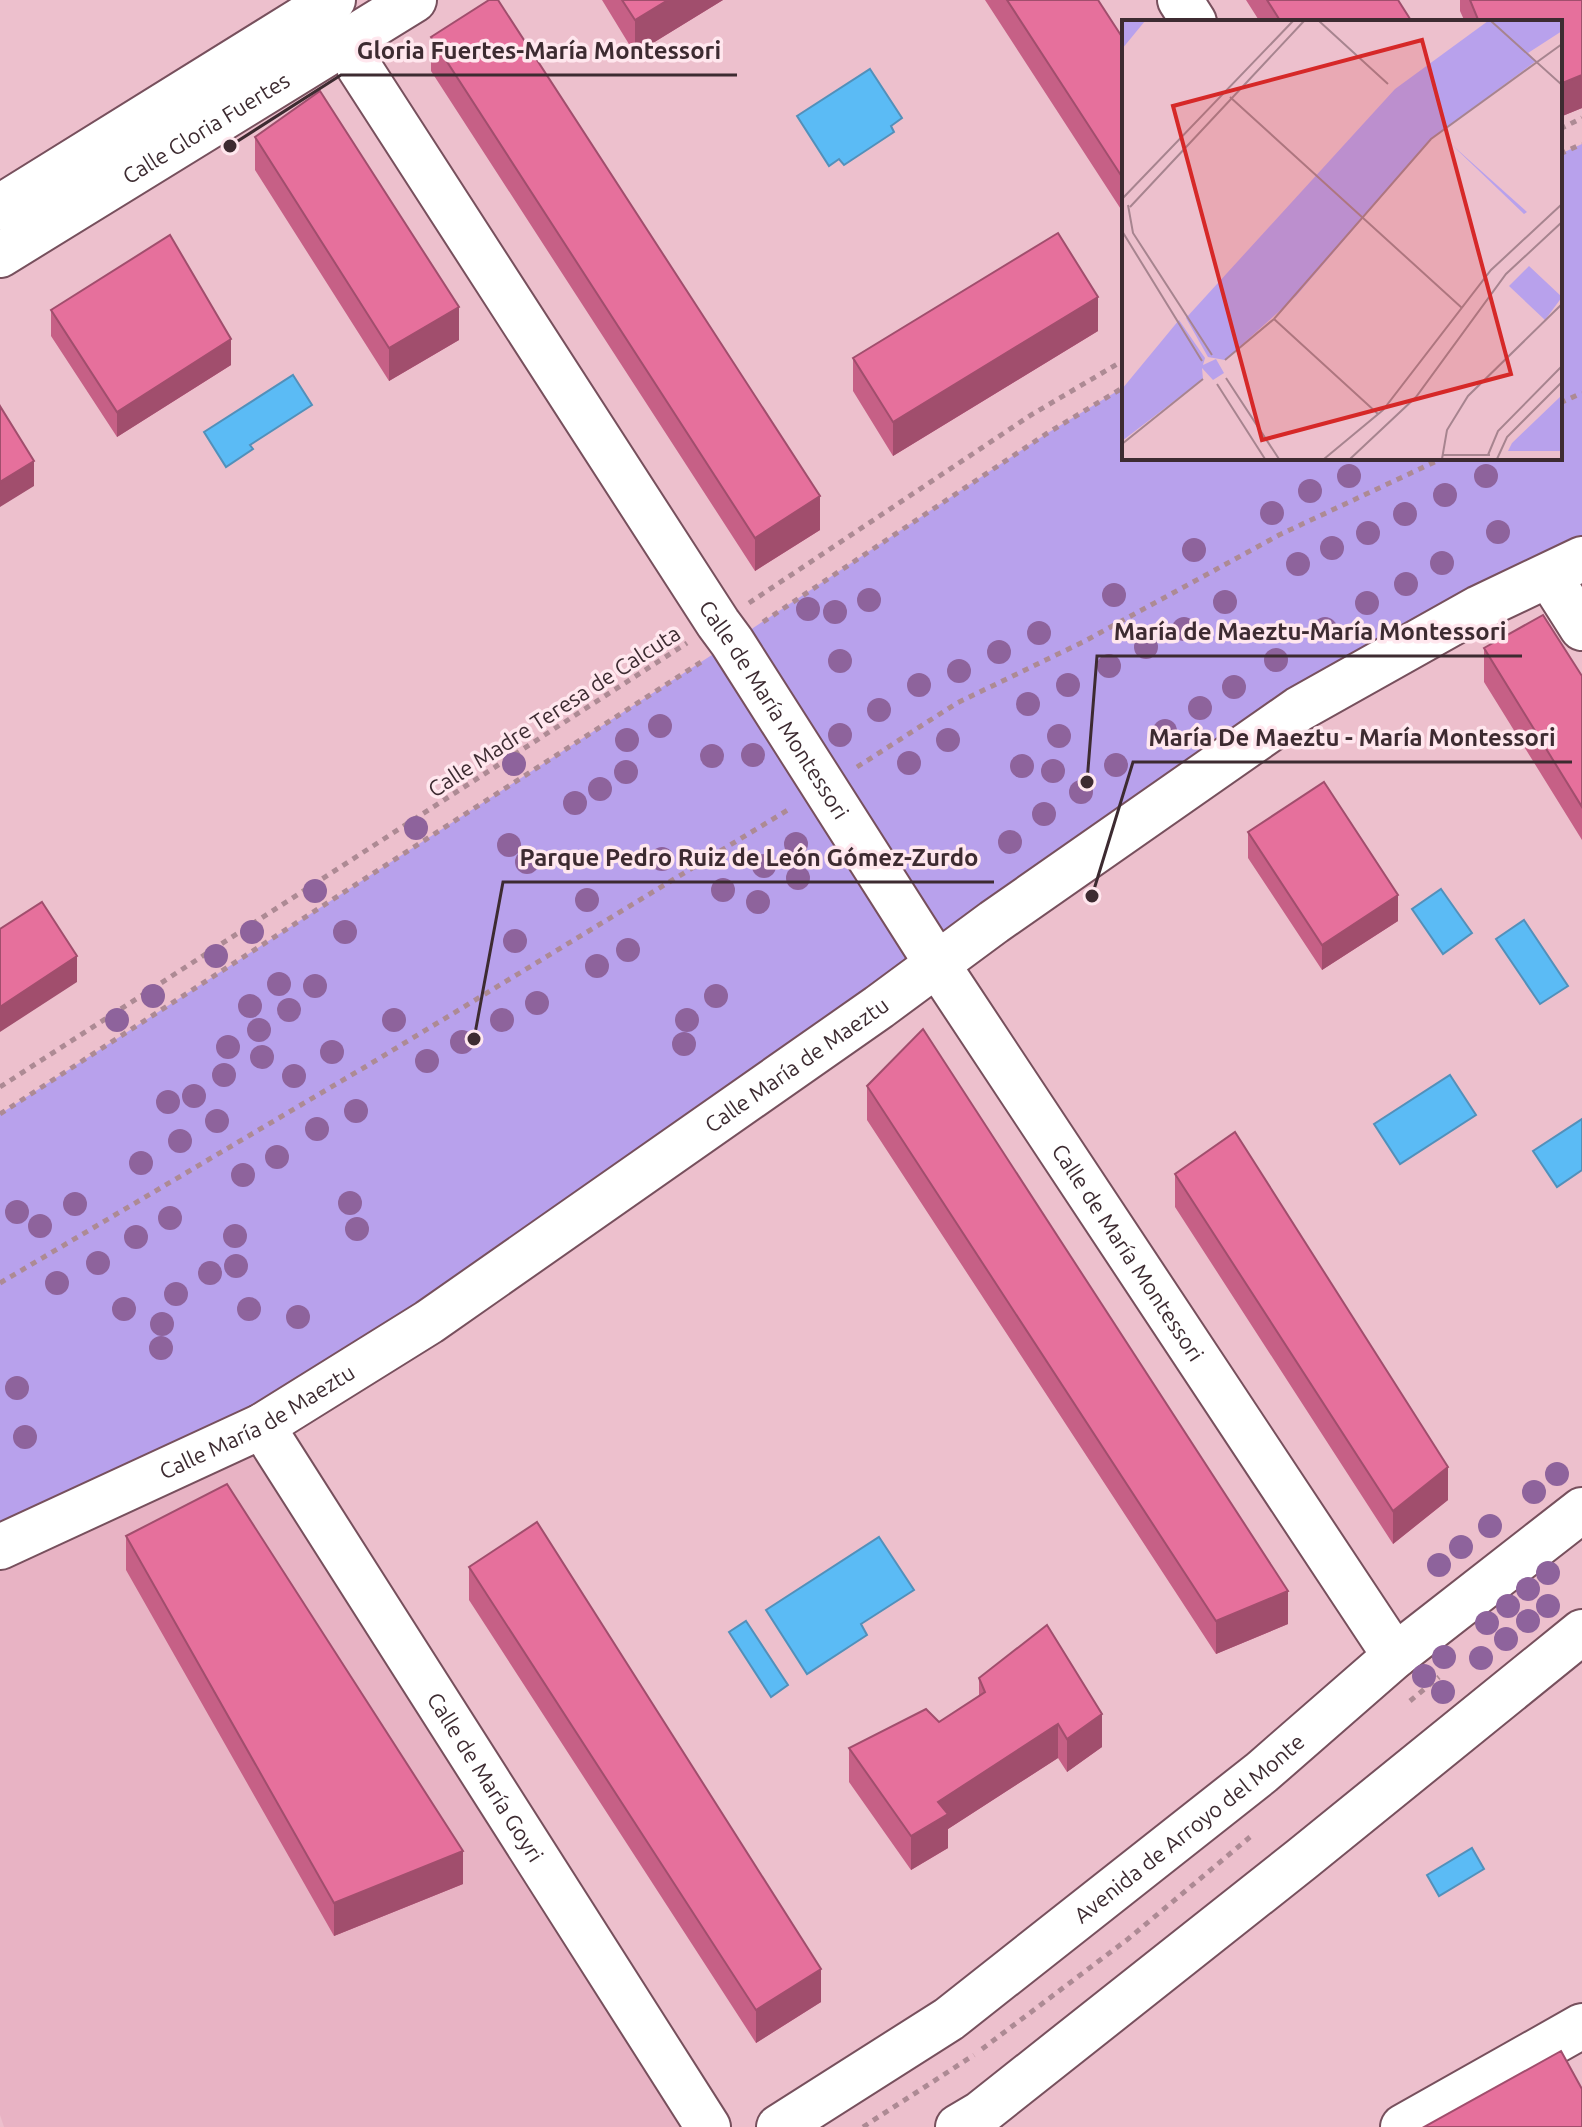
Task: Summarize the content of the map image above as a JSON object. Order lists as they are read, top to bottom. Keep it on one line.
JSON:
{"streets":{"street":["Calle Gloria Fuertes","Calle de María Montessori","Calle María de Maeztu","Calle de María Goyri","Avenida de Arroyo del Monte"],"path":["Calle Madre Teresa de Calcuta"]},"crossings":[["Calle Gloria Fuertes","Calle de María Montessori"],["Calle de María Montessori","Calle Madre Teresa de Calcuta"],["Calle de María Montessori","Calle María de Maeztu"],["Calle de María Montessori","Avenida de Arroyo del Monte"],["Calle María de Maeztu","Calle de María Goyri"]],"places":["Gloria Fuertes-María Montessori","María de Maeztu-María Montessori","María De Maeztu - María Montessori","Parque Pedro Ruiz de León Gómez-Zurdo"]}
